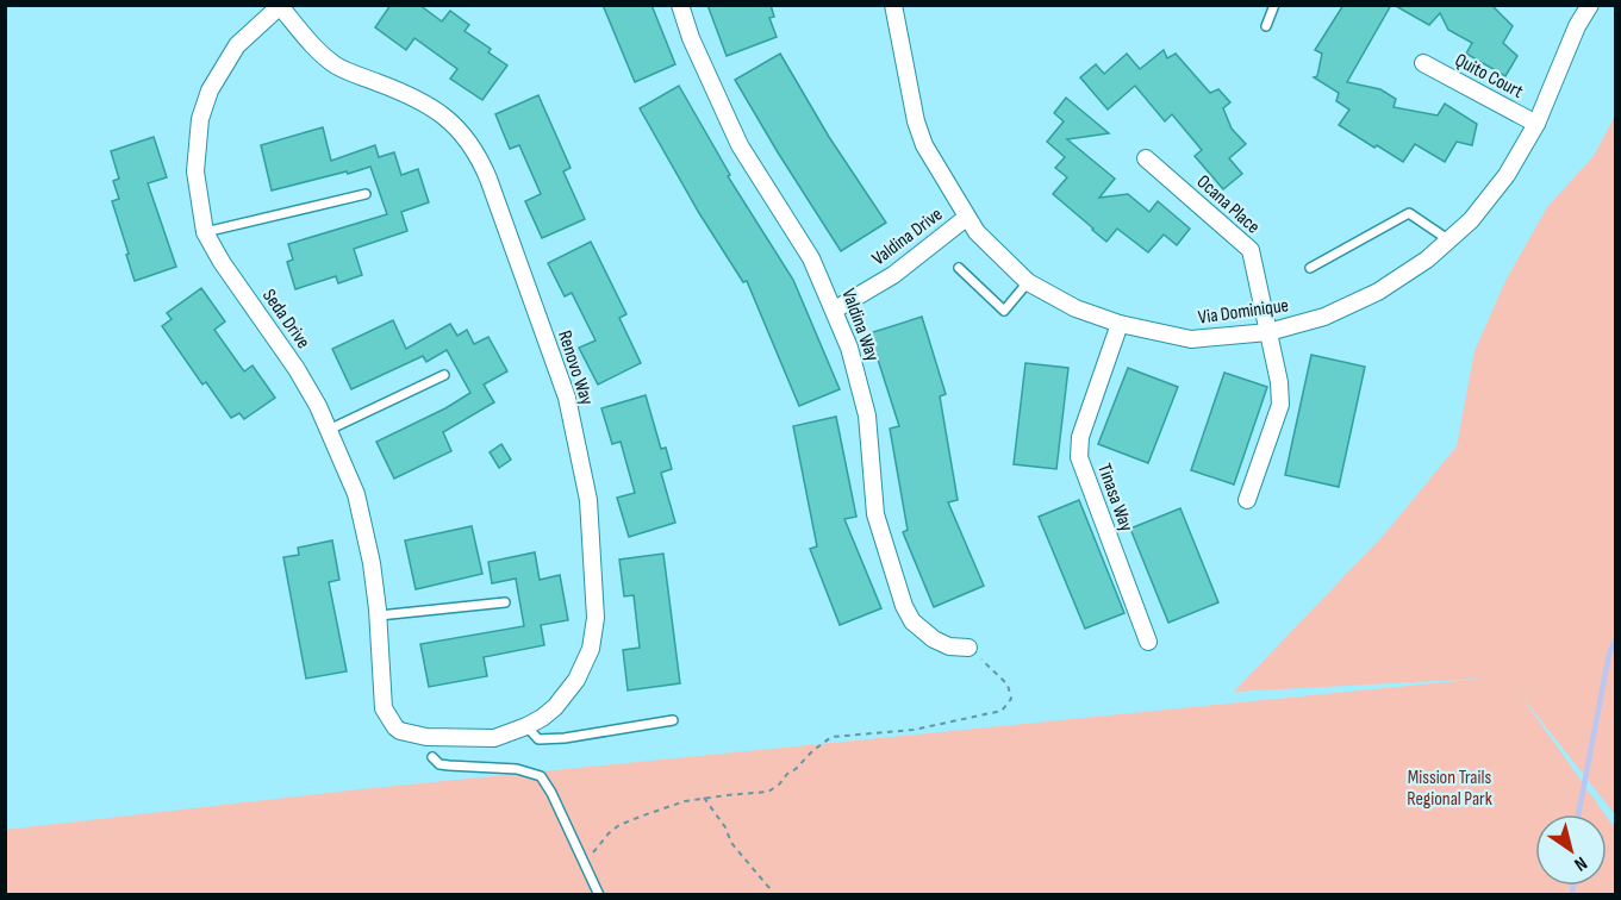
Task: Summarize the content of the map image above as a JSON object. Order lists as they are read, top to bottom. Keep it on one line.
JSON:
{"streets":{"street":["Quito Court","Ocana Place","Valdina Drive","Via Dominique","Seda Drive","Valdina Way","Renovo Way","Tinasa Way"]},"crossings":[["Quito Court","Via Dominique"],["Ocana Place","Via Dominique"],["Valdina Drive","Via Dominique"],["Valdina Drive","Valdina Way"],["Via Dominique","Tinasa Way"],["Seda Drive","Renovo Way"]],"parks":["Mission Trails Regional Park"],"north":"bottom right"}
